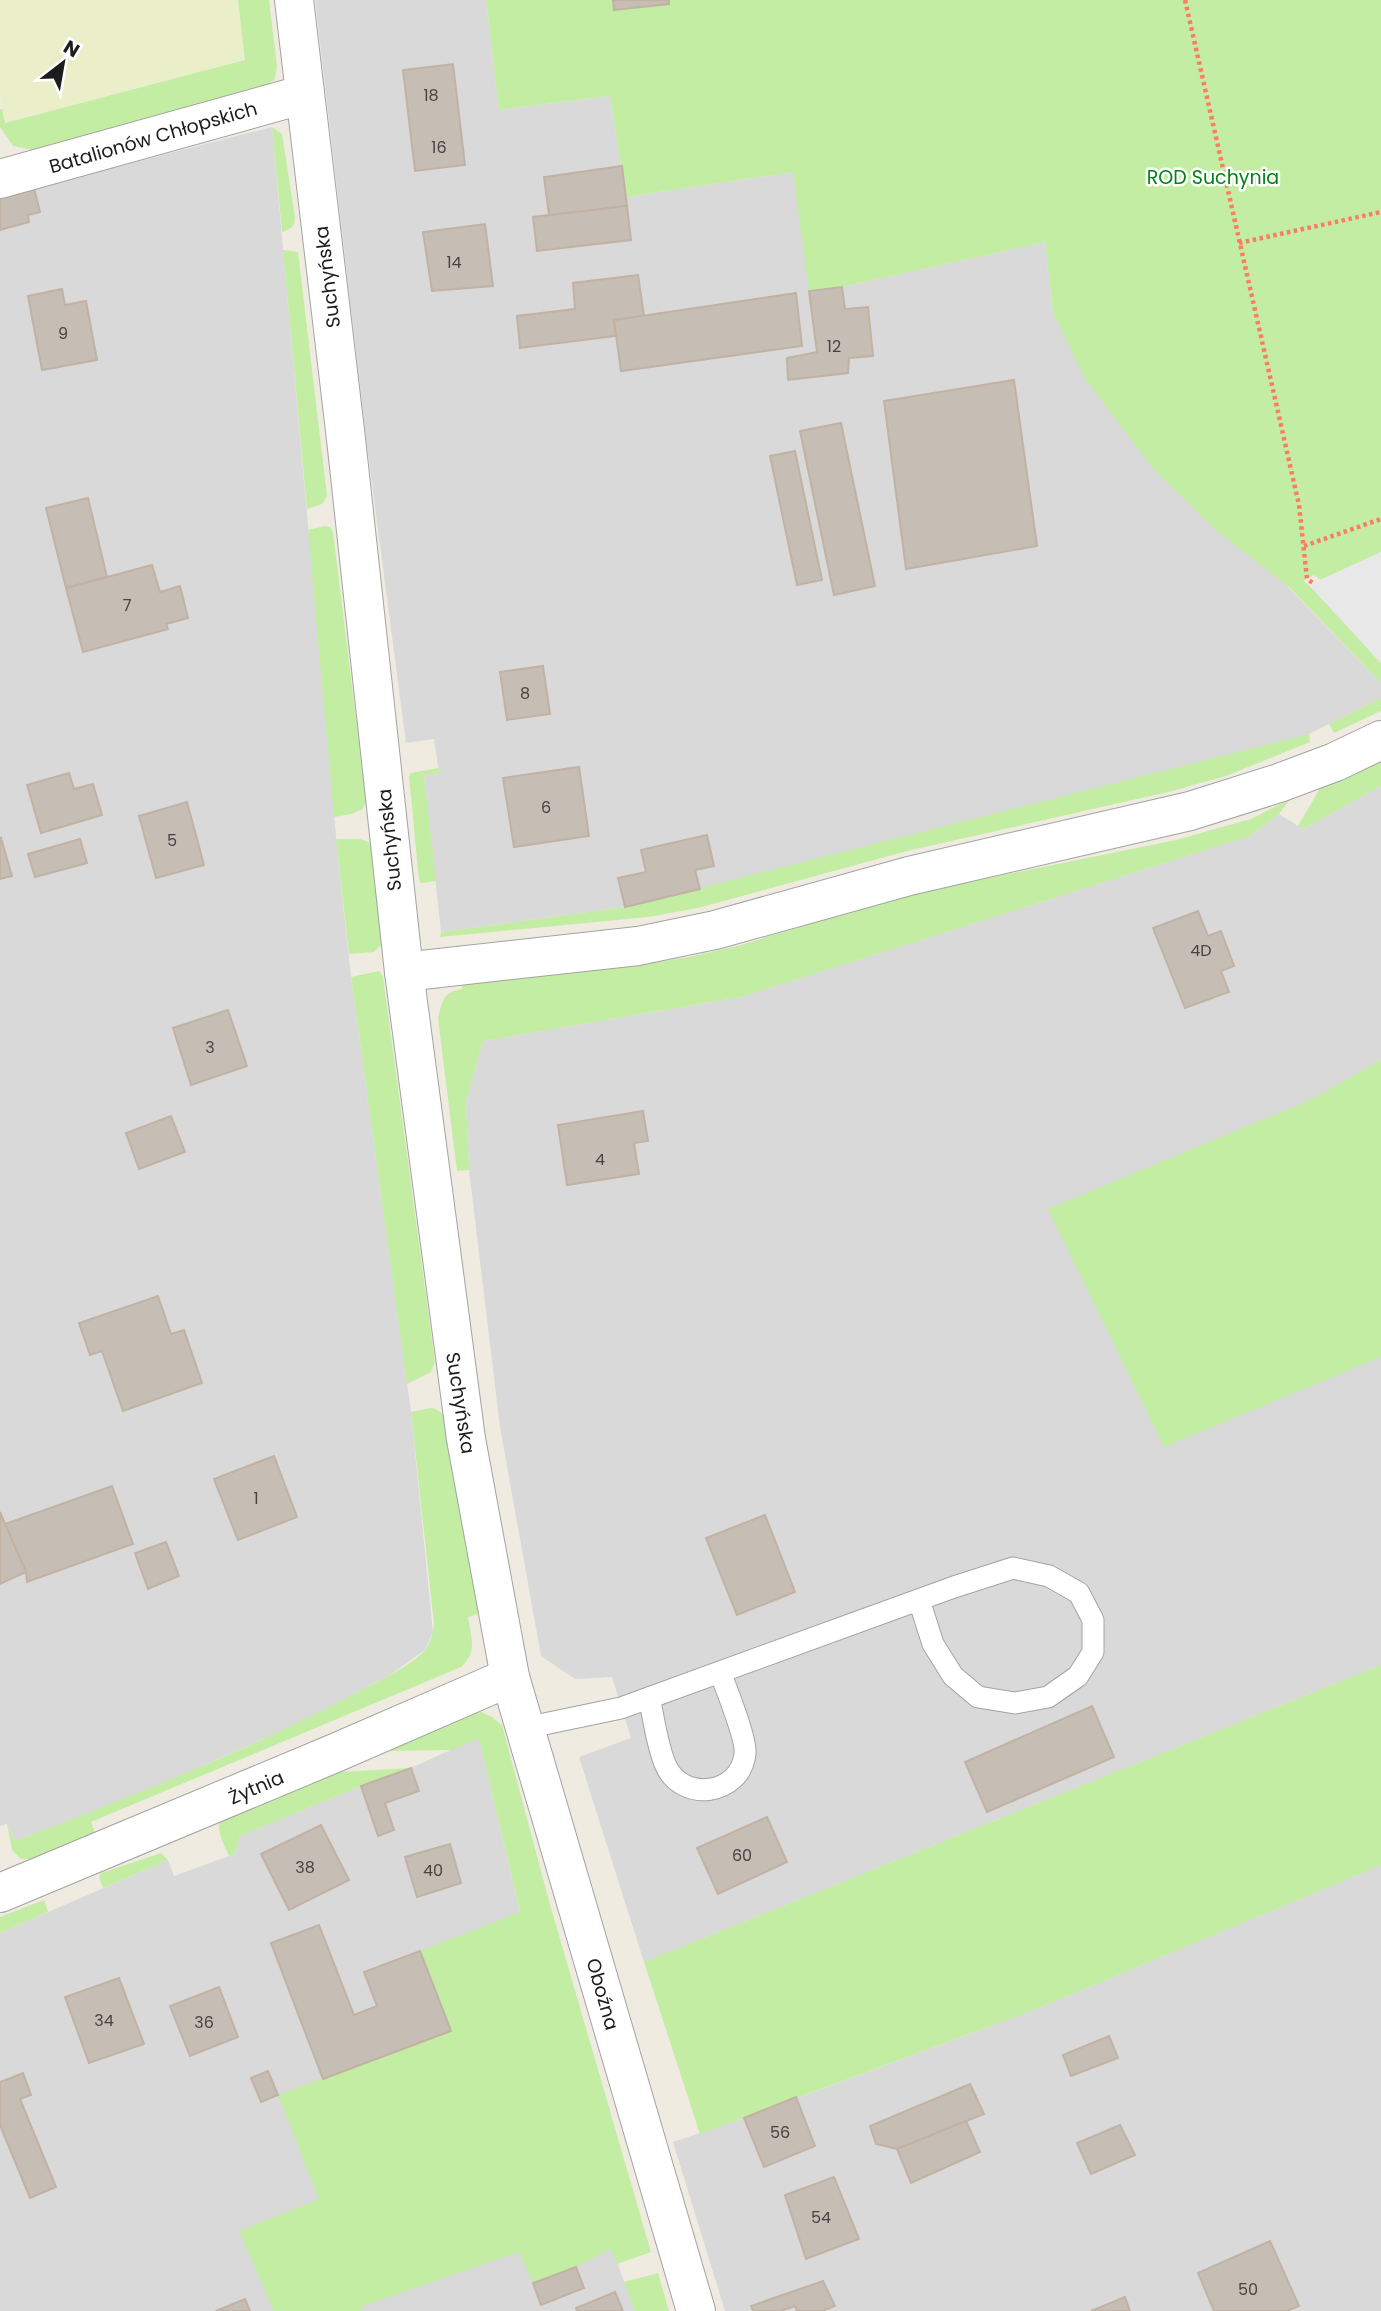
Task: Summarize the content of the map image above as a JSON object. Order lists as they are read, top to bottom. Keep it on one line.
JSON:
{"streets":{"street":["Batalionów Chłopskich","Suchyńska","Żytnia","Oboźna"]},"crossings":[["Batalionów Chłopskich","Suchyńska"],["Suchyńska","Żytnia"],["Suchyńska","Oboźna"],["Żytnia","Oboźna"]],"parks":["ROD Suchynia"],"house_numbers":["18","16","14","9","12","7","8","6","5","4D","3","4","1","60","38","40","34","36","56","54","50"],"north":"top right"}
